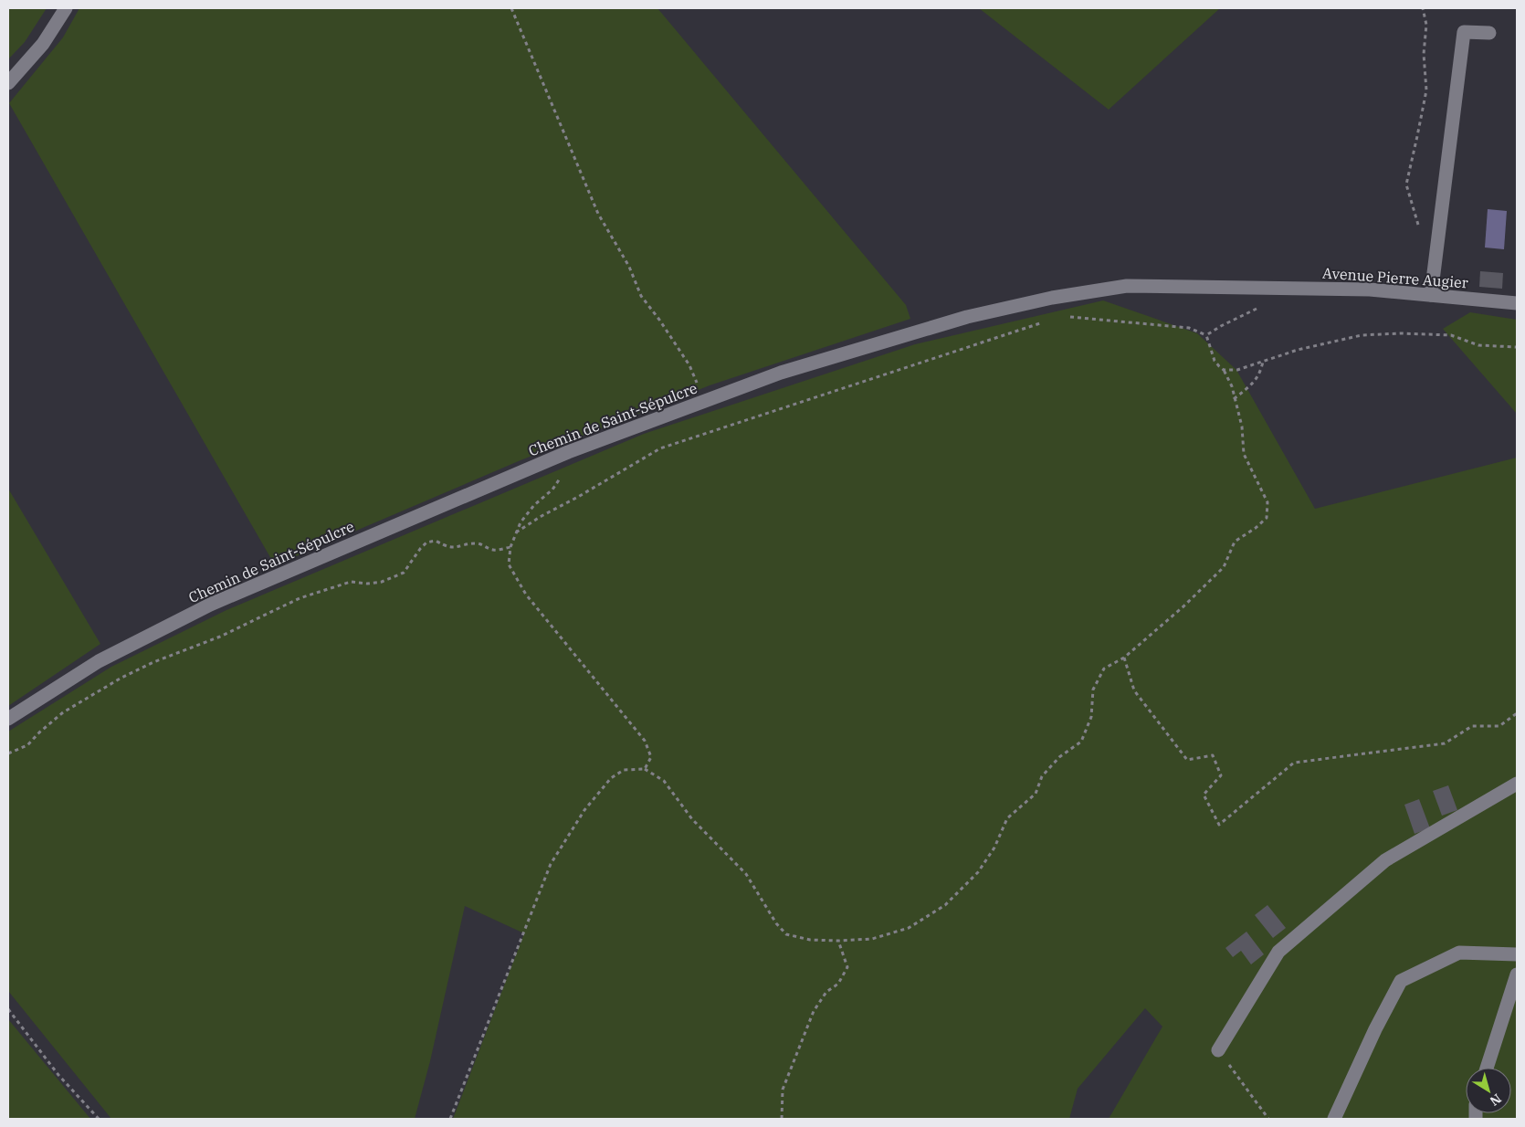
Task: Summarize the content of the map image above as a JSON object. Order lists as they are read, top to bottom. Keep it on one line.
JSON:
{"streets":{"street":["Avenue Pierre Augier","Chemin de Saint-Sépulcre"]},"crossings":[["Avenue Pierre Augier","Chemin de Saint-Sépulcre"]],"north":"bottom right"}
